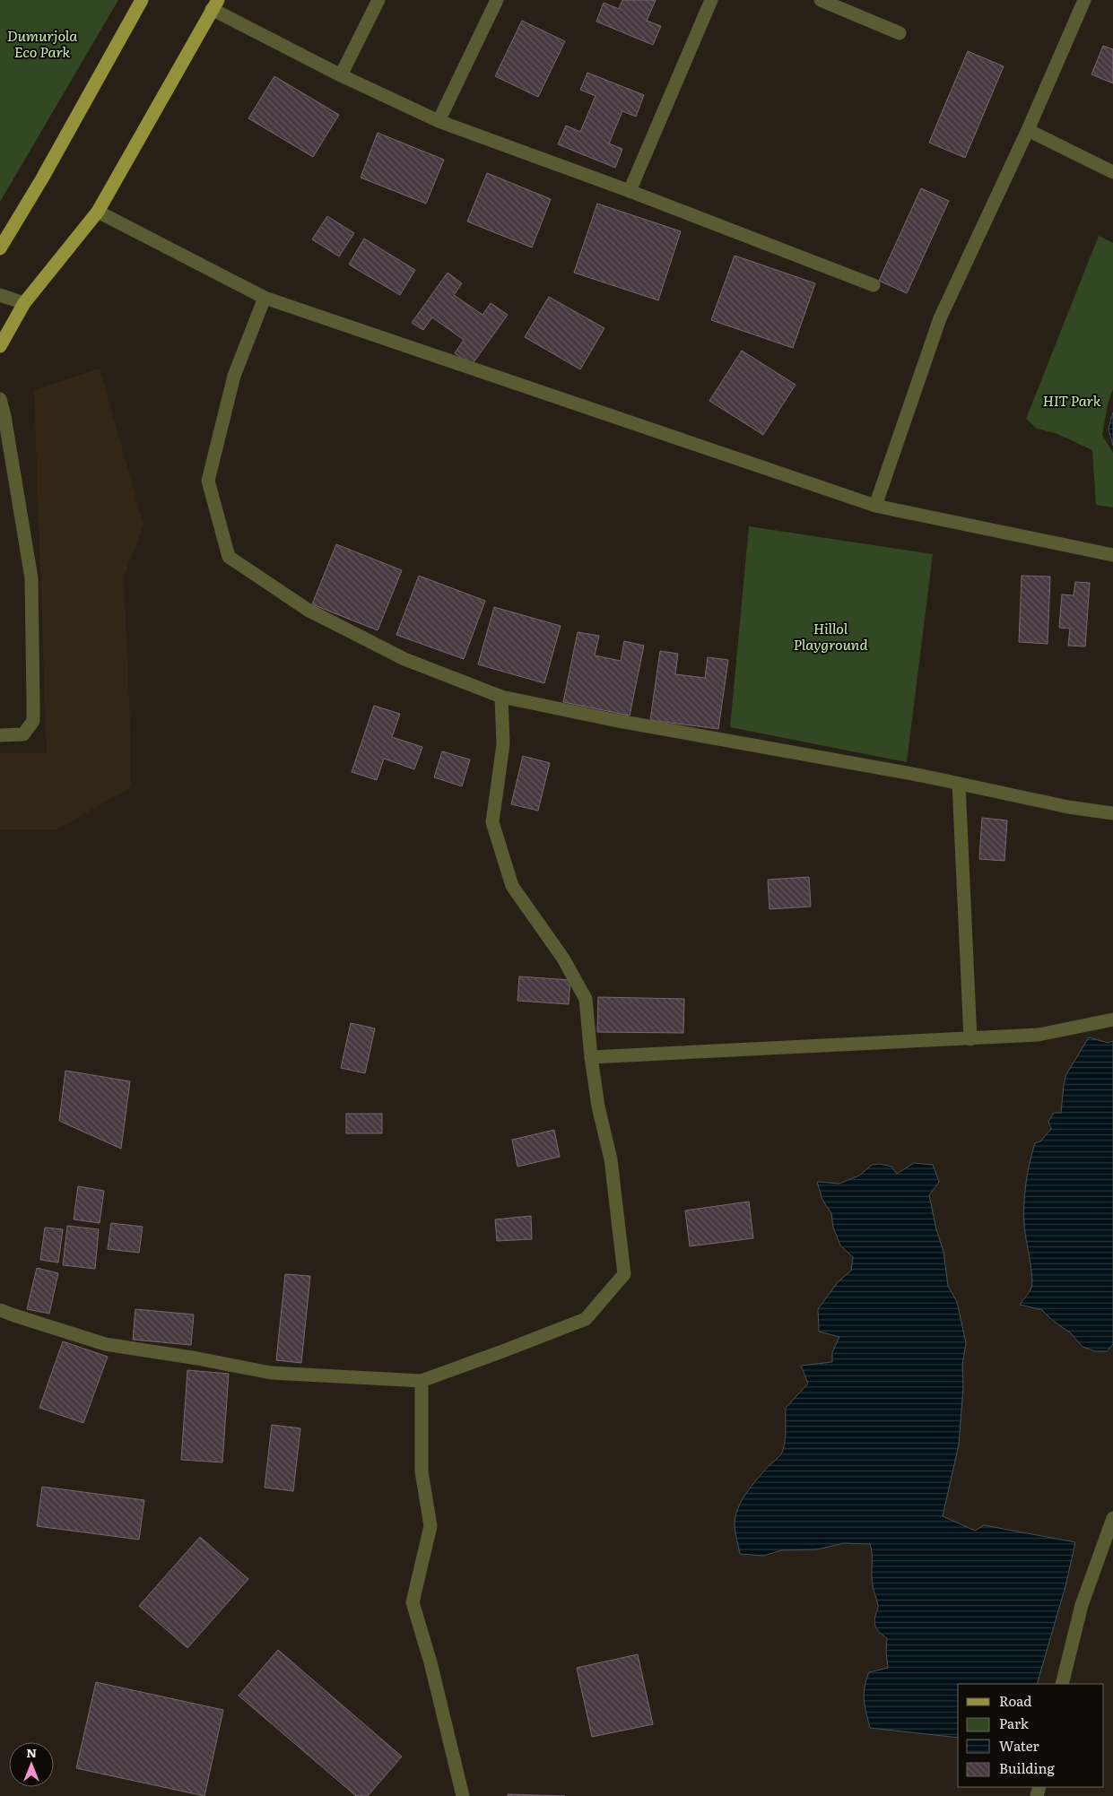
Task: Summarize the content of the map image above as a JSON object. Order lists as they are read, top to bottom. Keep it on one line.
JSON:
{"parks":["Dumurjola Eco Park","HIT Park","Hillol Playground"],"legend":["Road","Park","Water","Building"],"north":"top"}
